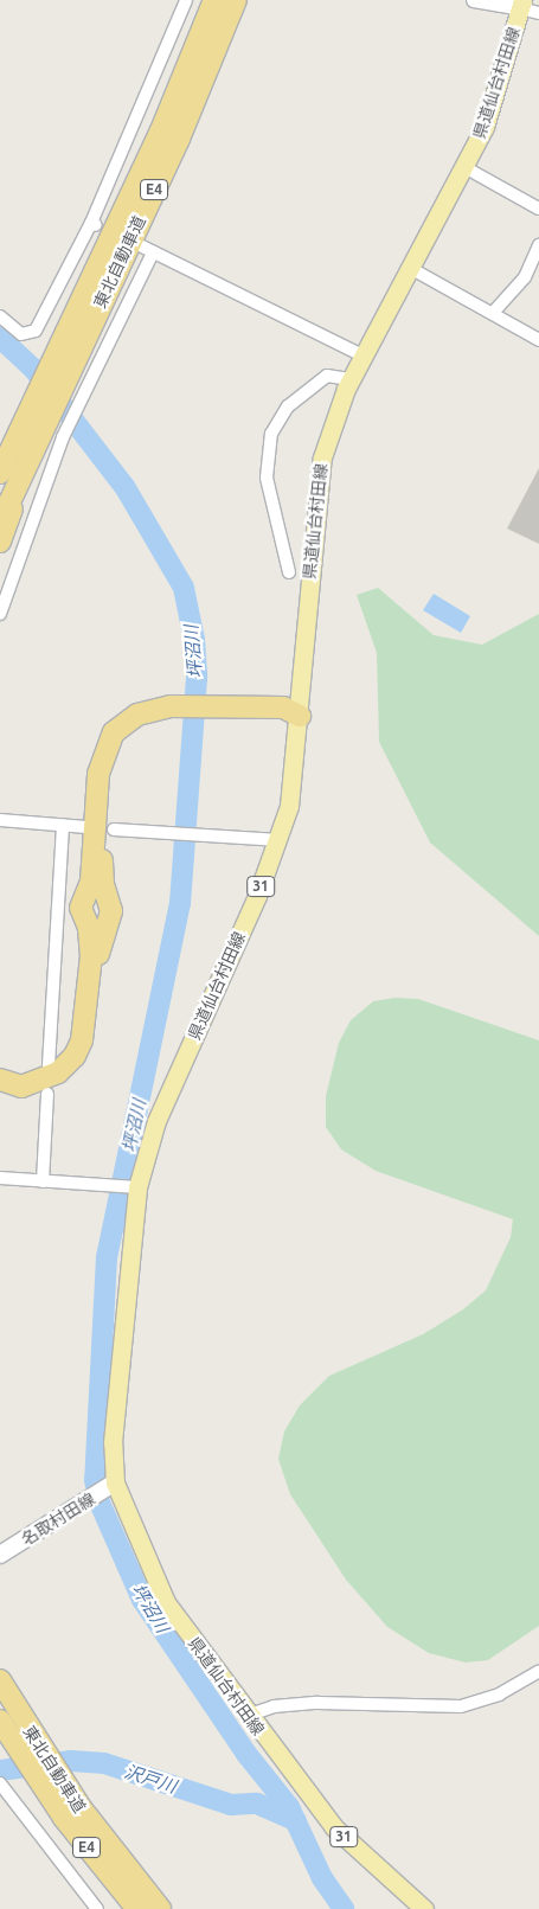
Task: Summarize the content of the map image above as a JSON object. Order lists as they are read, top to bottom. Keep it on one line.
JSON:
{"streets":{"highway":["E4","東北自動車道"],"main road":["県道仙台村田線","31","名取村田線"]},"crossings":[["県道仙台村田線","名取村田線"]],"water":["坪沼川","沢戸川"]}
